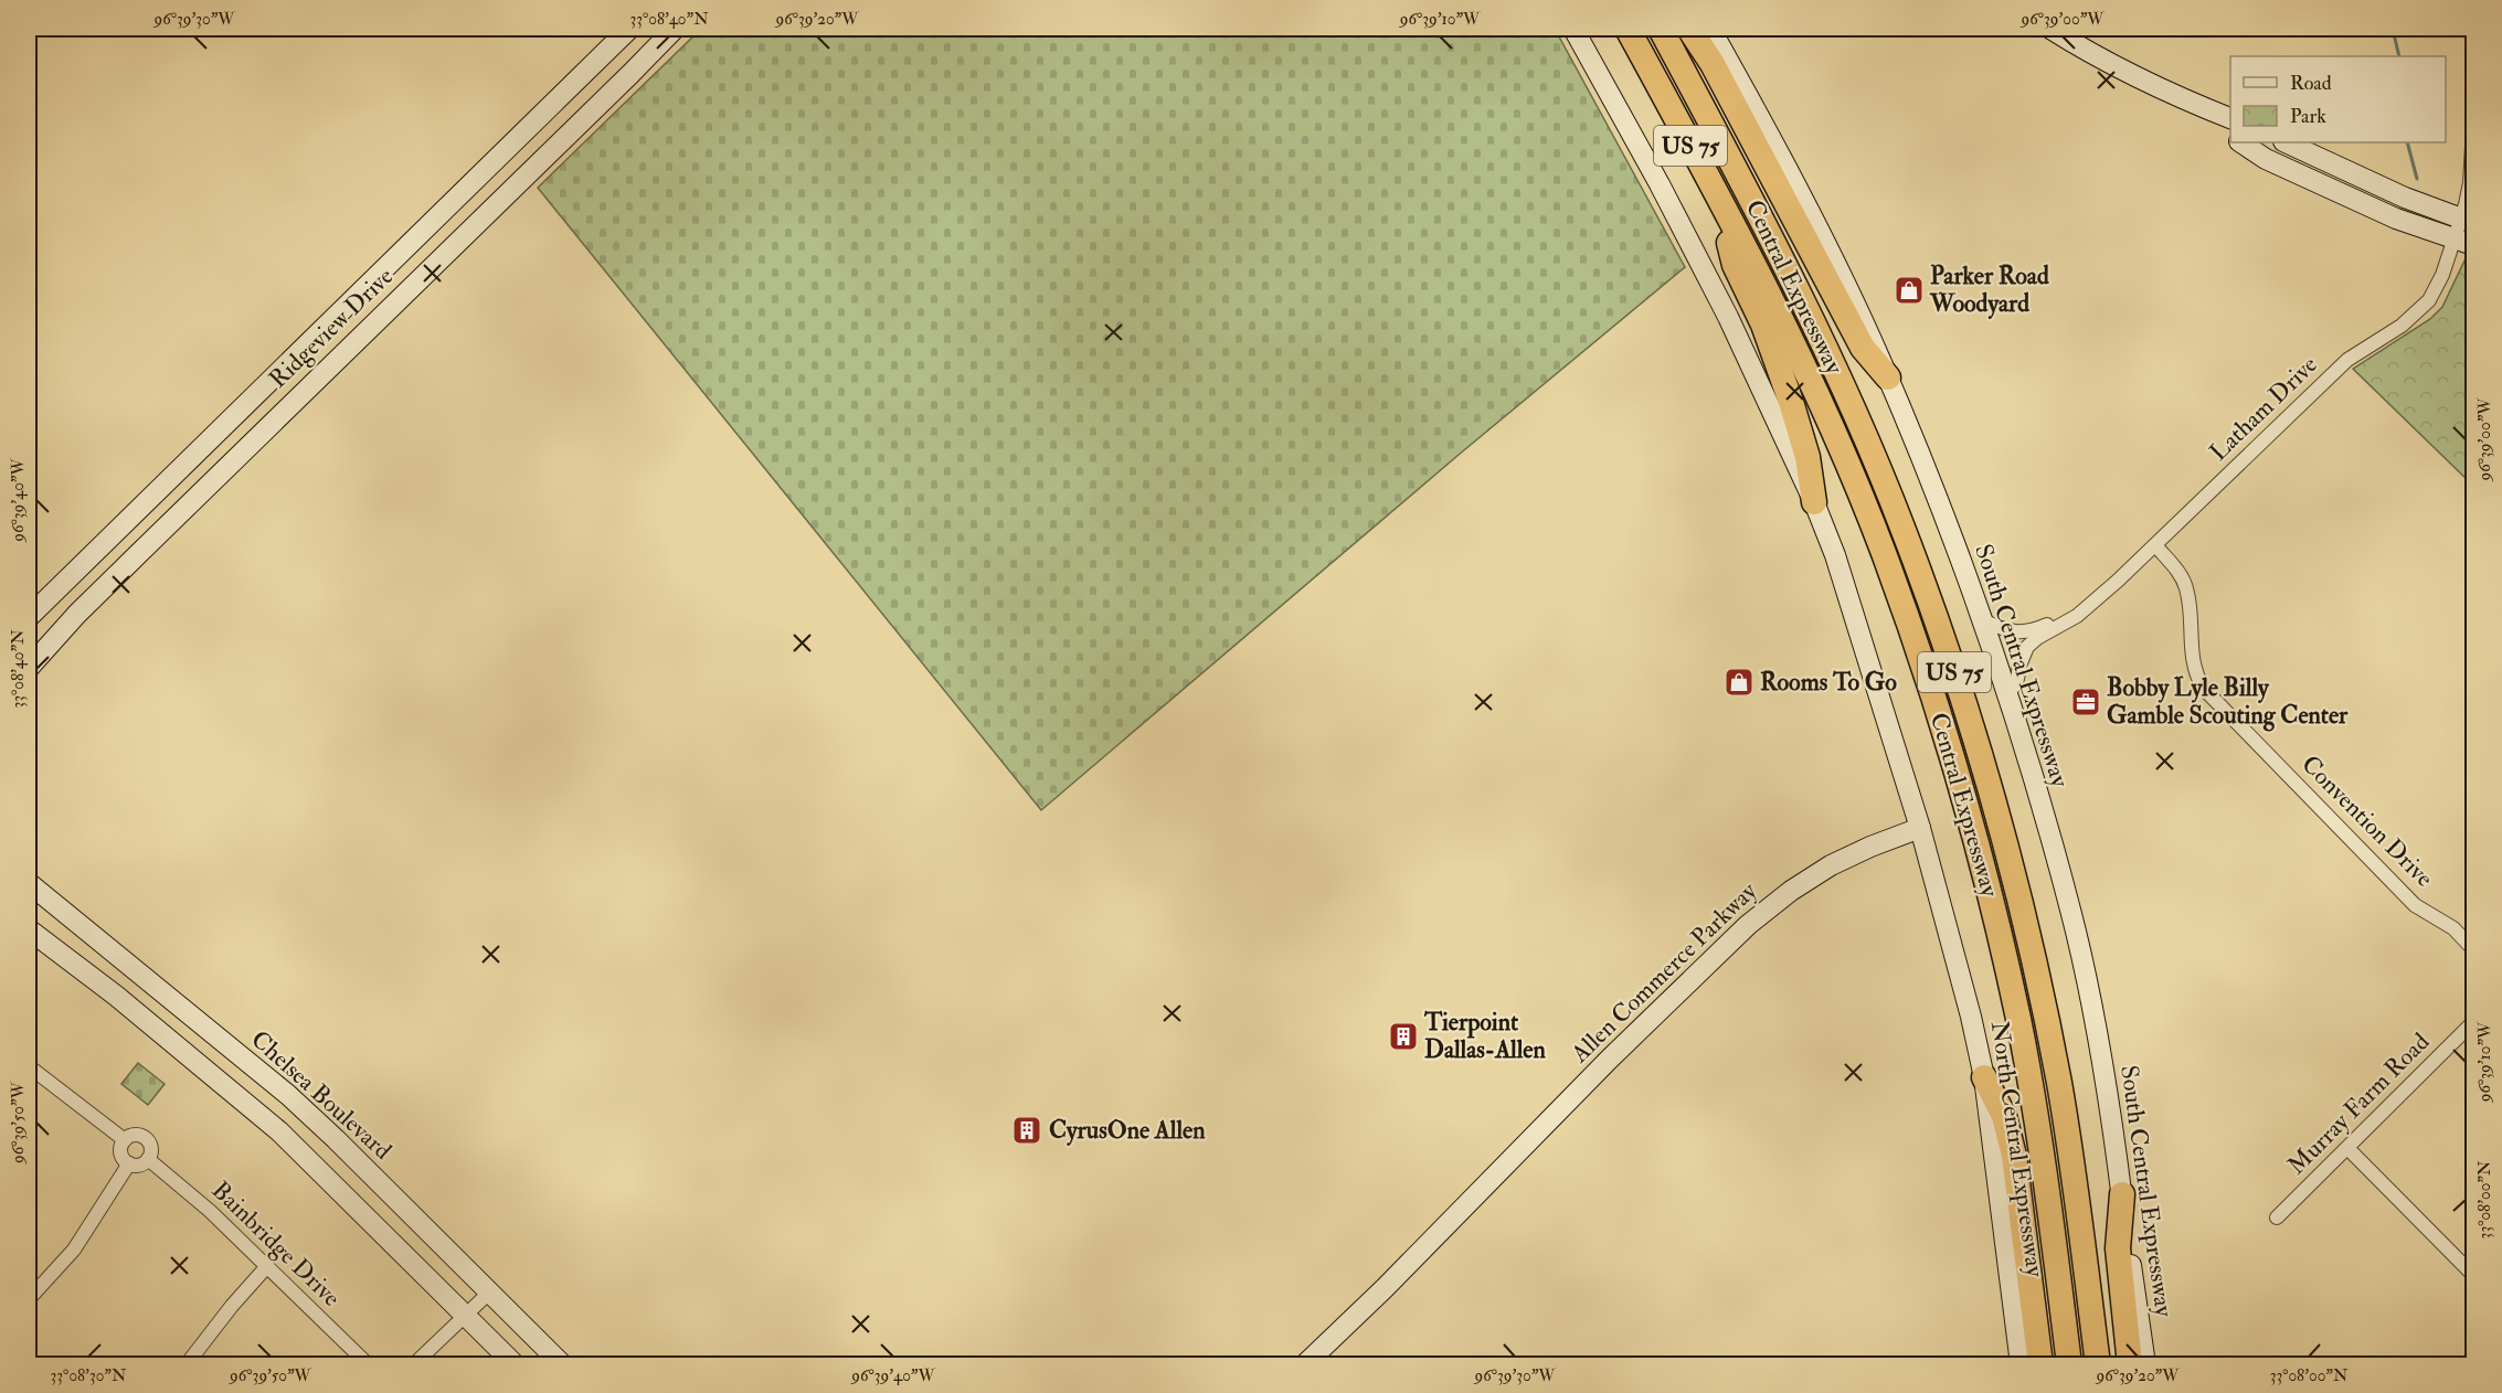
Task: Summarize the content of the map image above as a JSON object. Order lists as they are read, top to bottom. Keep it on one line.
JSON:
{"streets":{"highway":["US 75","Central Expressway"],"main road":["Ridgeview Drive","South Central Expressway","Allen Commerce Parkway","Chelsea Boulevard","North Central Expressway"],"street":["Latham Drive","Convention Drive","Murray Farm Road","Bainbridge Drive"]},"crossings":[["Latham Drive","South Central Expressway"],["Latham Drive","Convention Drive"],["Allen Commerce Parkway","North Central Expressway"]],"places":{"shop":["Parker Road Woodyard","Rooms To Go"],"office":["Bobby Lyle Billy Gamble Scouting Center"],"building":["Tierpoint Dallas-Allen","CyrusOne Allen"]},"legend":["Road","Park"],"coordinates":["96°39'30\"W","33°08'40\"N","96°39'20\"W","96°39'10\"W","96°39'00\"W","96°39'40\"W","96°39'50\"W","33°08'00\"N","33°08'30\"N"]}
